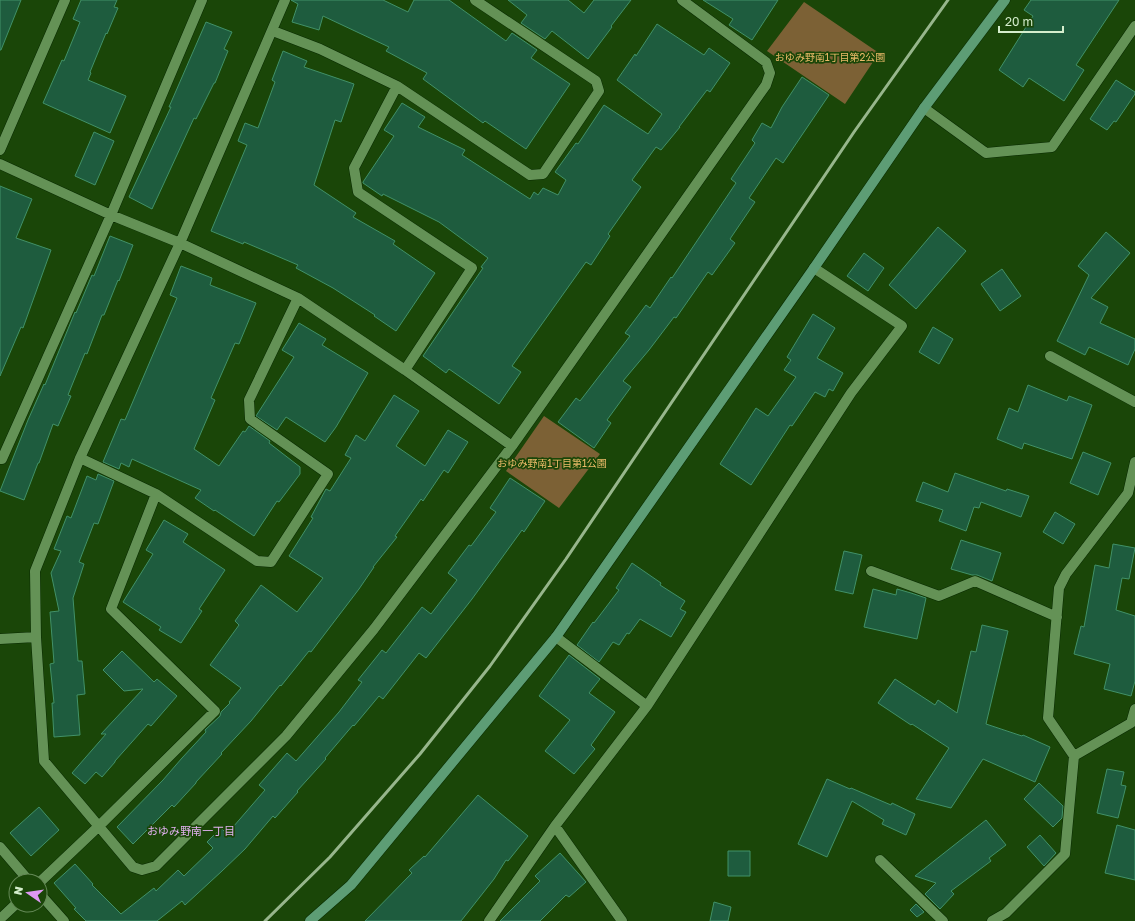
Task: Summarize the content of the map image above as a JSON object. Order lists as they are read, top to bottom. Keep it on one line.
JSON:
{"districts":["おゆみ野南一丁目"],"parks":["おゆみ野南1丁目第2公園","おゆみ野南1丁目第1公園"],"scale_bar":"20 m","north":"left"}
